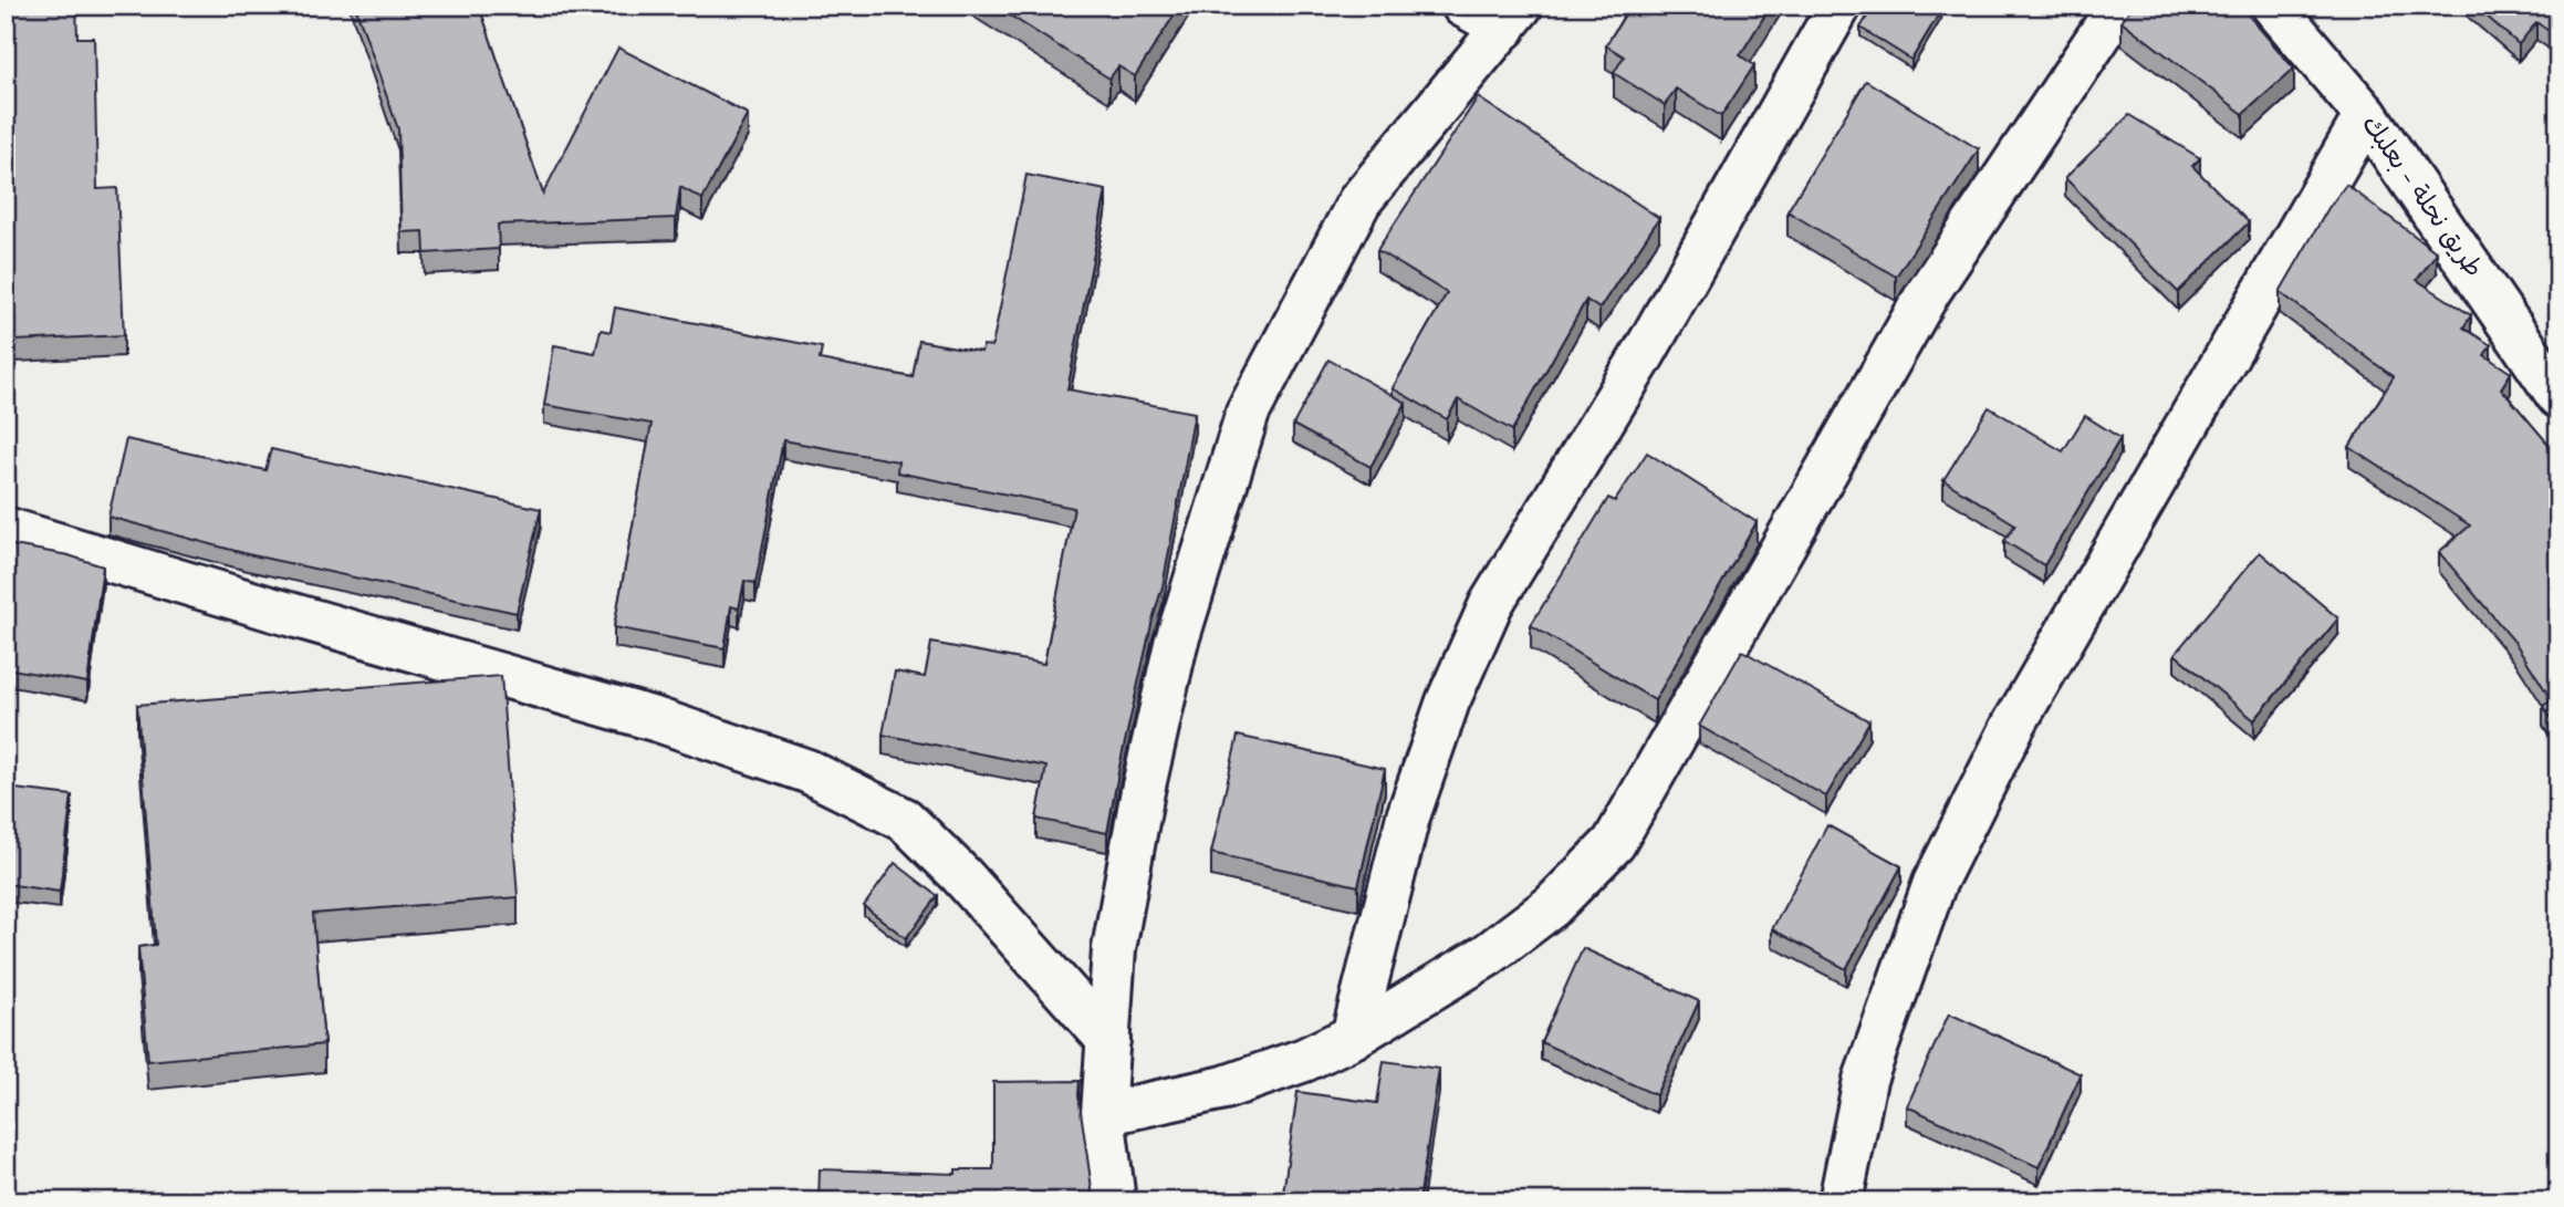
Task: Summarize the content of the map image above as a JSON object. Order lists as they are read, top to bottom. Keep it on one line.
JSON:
{"streets":{"street":["طريق نحلة - بعلبك"]}}
